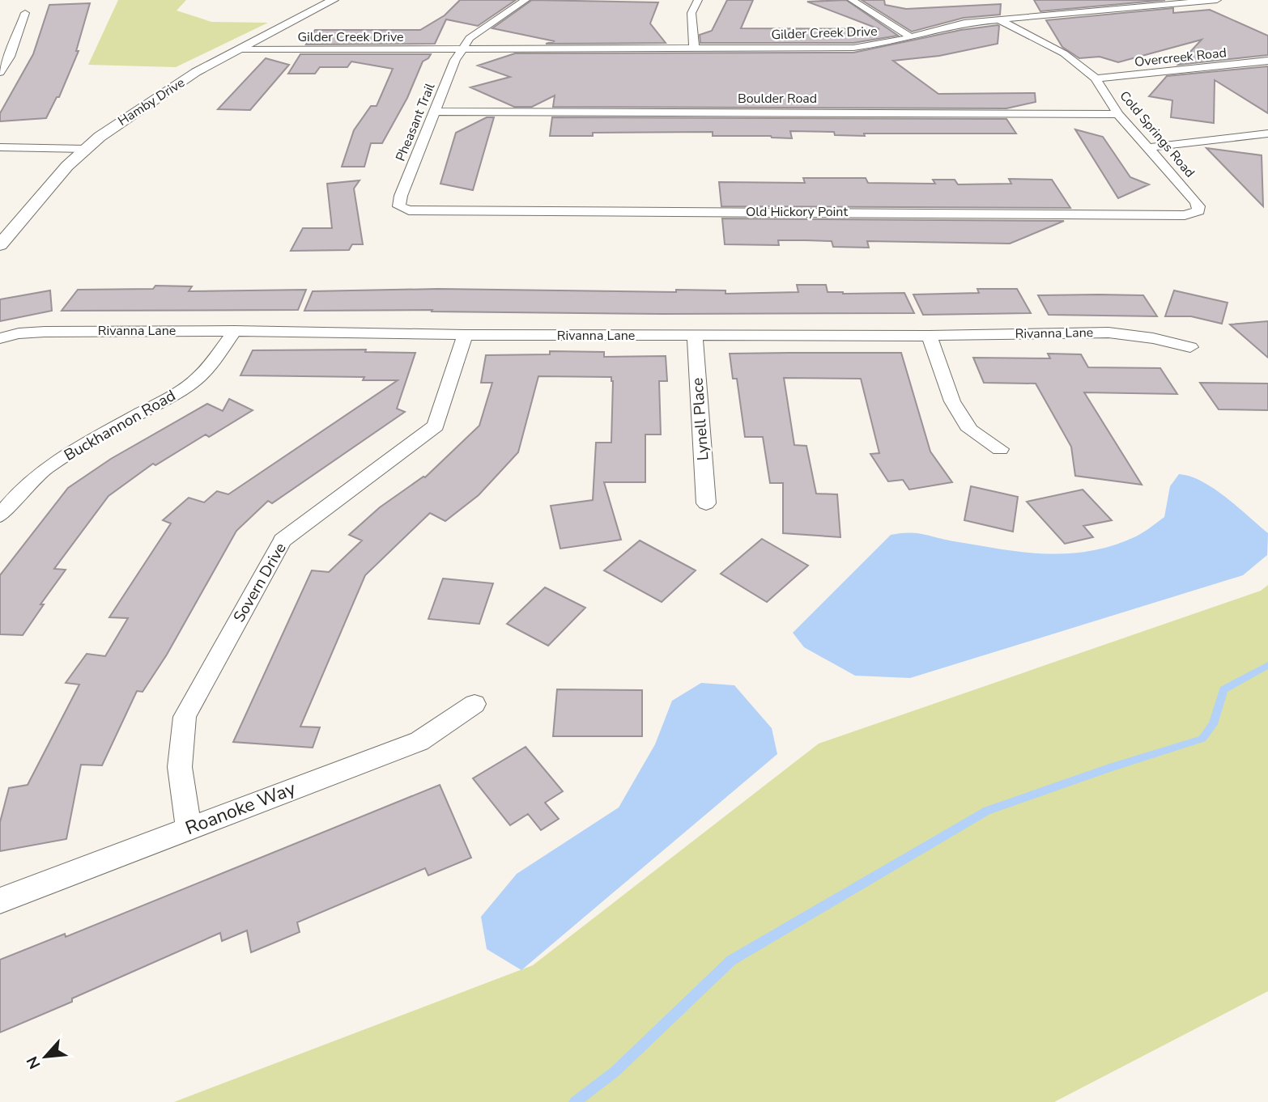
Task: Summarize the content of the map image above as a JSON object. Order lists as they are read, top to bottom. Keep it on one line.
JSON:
{"streets":{"street":["Gilder Creek Drive","Overcreek Road","Boulder Road","Hamby Drive","Pheasant Trail","Cold Springs Road","Old Hickory Point","Rivanna Lane","Lynell Place","Buckhannon Road","Sovern Drive","Roanoke Way"]},"crossings":[["Gilder Creek Drive","Hamby Drive"],["Gilder Creek Drive","Pheasant Trail"],["Gilder Creek Drive","Cold Springs Road"],["Overcreek Road","Cold Springs Road"],["Boulder Road","Pheasant Trail"],["Boulder Road","Cold Springs Road"],["Pheasant Trail","Old Hickory Point"],["Cold Springs Road","Old Hickory Point"],["Rivanna Lane","Lynell Place"],["Rivanna Lane","Buckhannon Road"],["Rivanna Lane","Sovern Drive"],["Sovern Drive","Roanoke Way"]],"north":"bottom left"}
